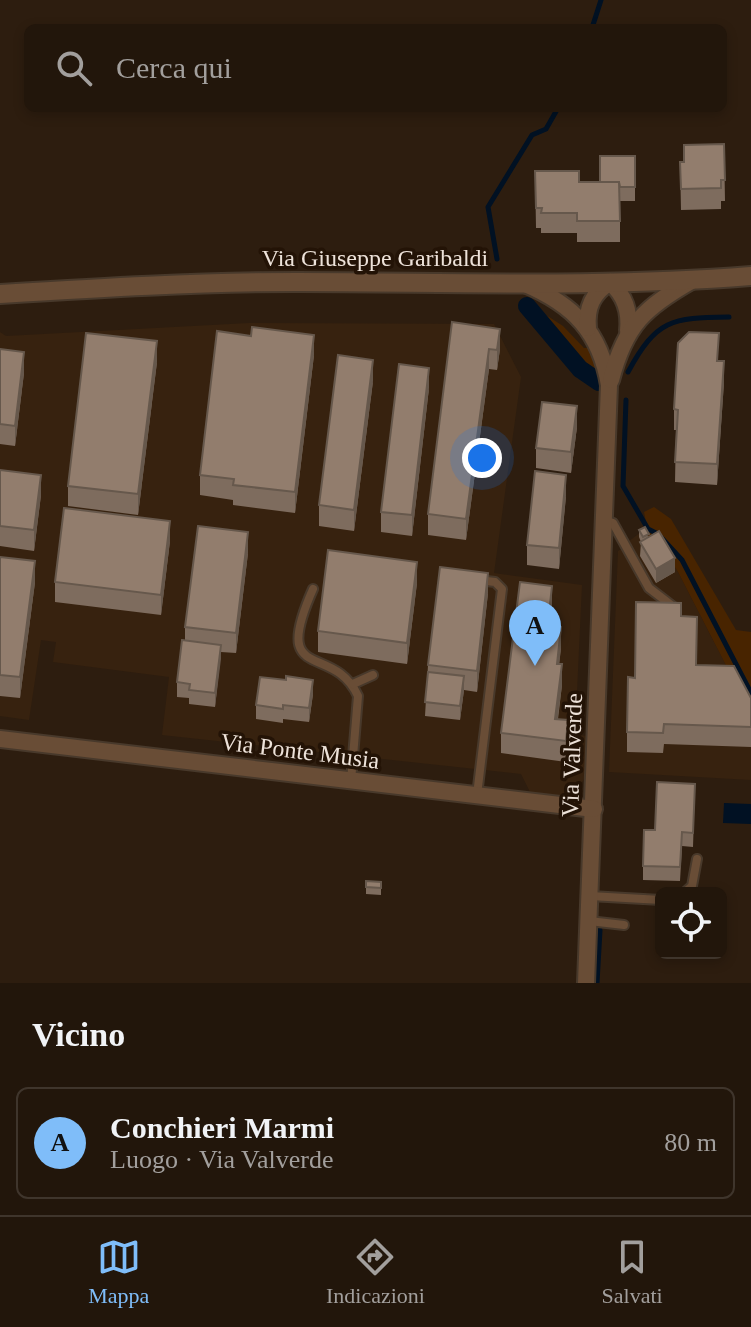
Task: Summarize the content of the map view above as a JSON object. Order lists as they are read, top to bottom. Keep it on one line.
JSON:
{"streets":{"street":["Via Giuseppe Garibaldi","Via Ponte Musia","Via Valverde"]},"crossings":[["Via Giuseppe Garibaldi","Via Valverde"],["Via Ponte Musia","Via Valverde"]],"page":{"search":"Cerca qui","pins":"A","heading":"Vicino","list":[{"mark":"A","name":"Conchieri Marmi","note":"Luogo · Via Valverde","value":"80 m"}],"nav":["Mappa","Indicazioni","Salvati"]}}
